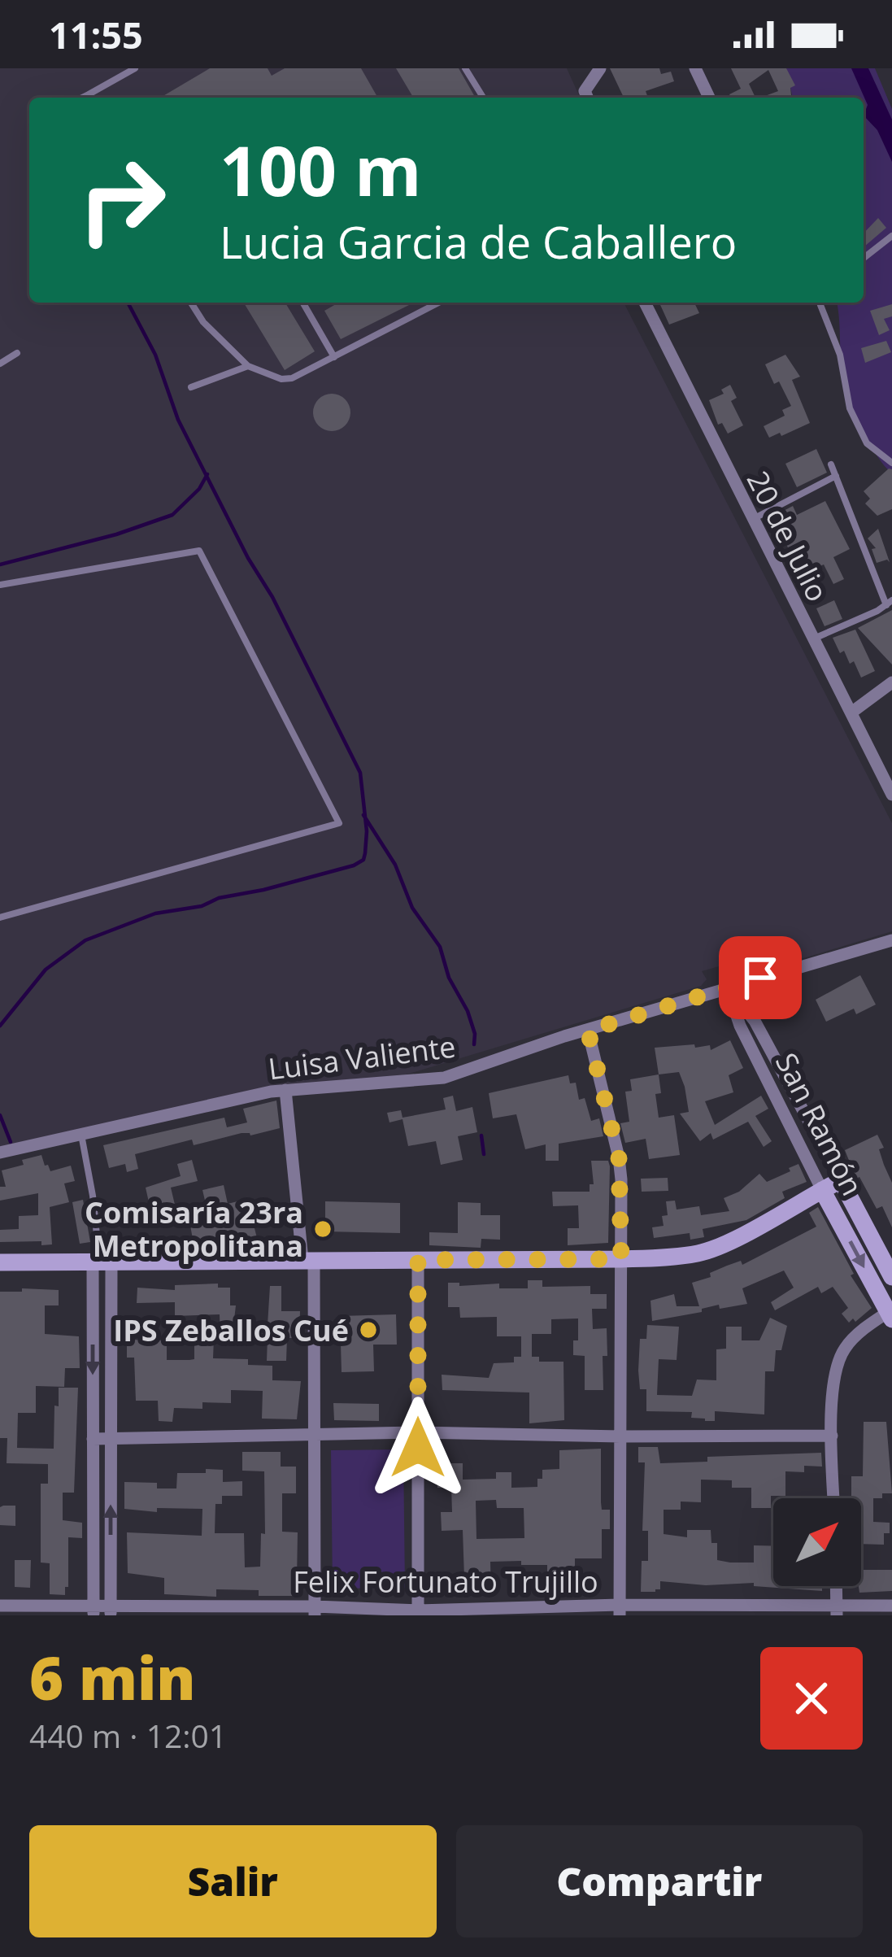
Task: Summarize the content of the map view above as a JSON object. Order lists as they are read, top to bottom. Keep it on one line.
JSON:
{"streets":{"street":["20 de Julio","Luisa Valiente","San Ramón","Felix Fortunato Trujillo"]},"crossings":[["Luisa Valiente","San Ramón"]],"places":["Comisaría 23ra Metropolitana","IPS Zeballos Cué"],"north":"top right","page":{"status":"11:55","turn":["100 m","Lucia Garcia de Caballero"],"heading":["6 min","440 m · 12:01"],"buttons":["Salir","Compartir"]}}
